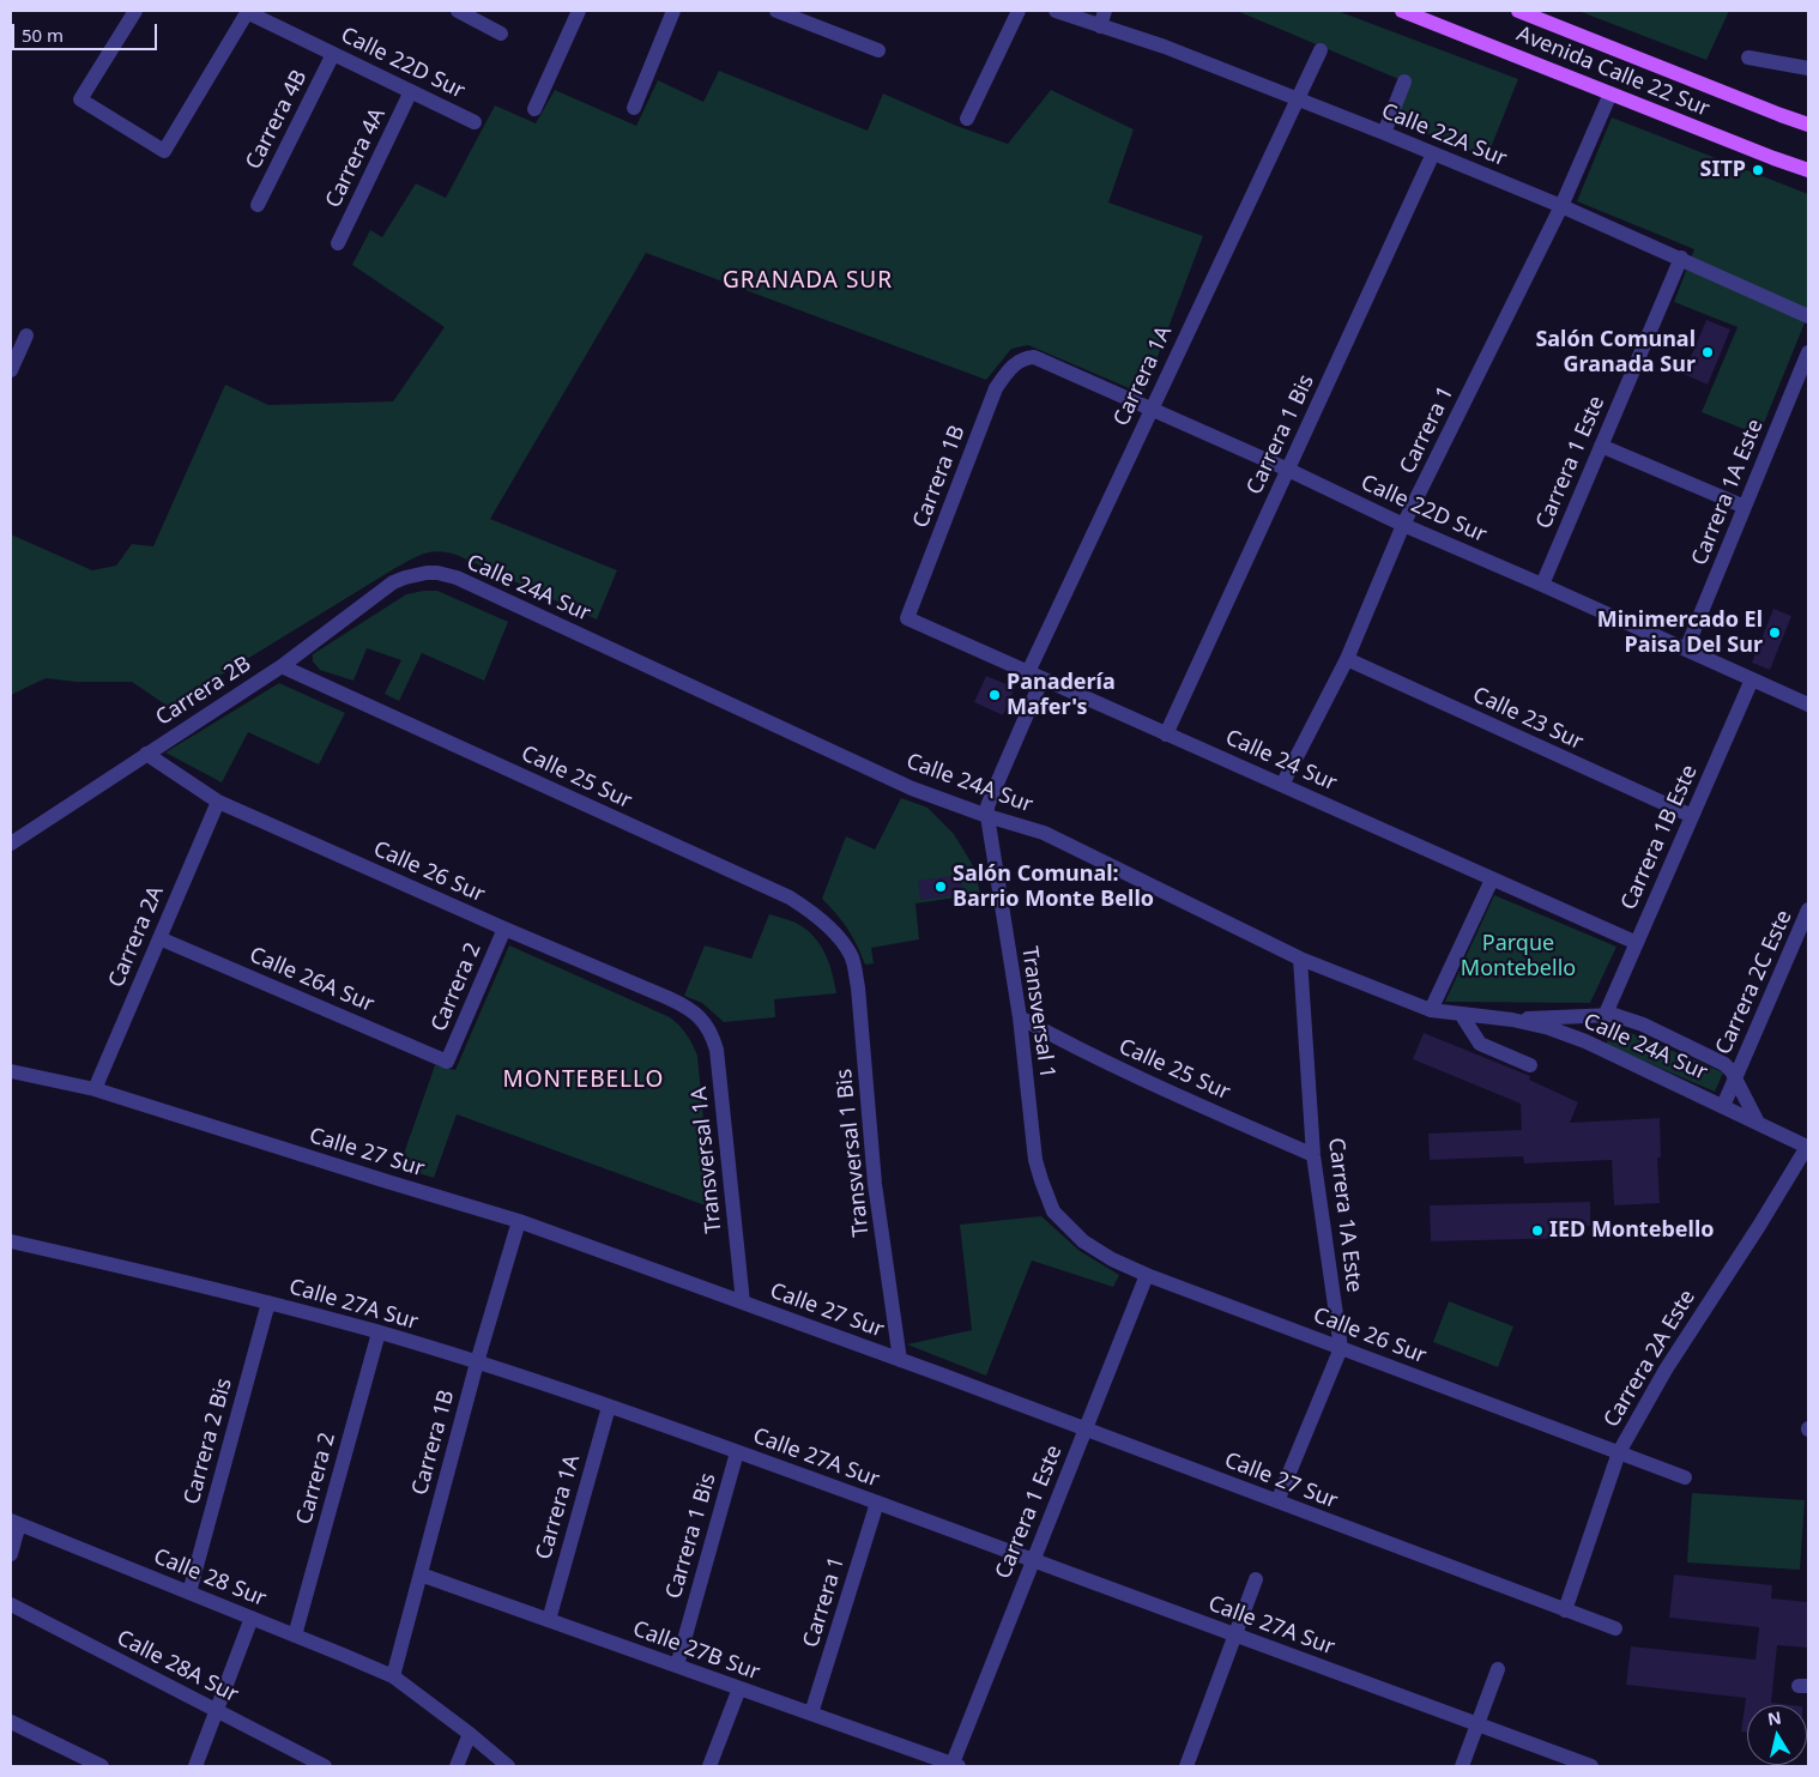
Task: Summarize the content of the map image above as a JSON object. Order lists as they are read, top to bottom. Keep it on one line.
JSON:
{"streets":{"main road":["Avenida Calle 22 Sur"],"street":["Calle 22D Sur","Carrera 4B","Calle 22A Sur","Carrera 4A","Carrera 1A","Carrera 1","Carrera 1 Bis","Carrera 1 Este","Carrera 1B","Carrera 1A Este","Calle 24A Sur","Carrera 2B","Calle 23 Sur","Calle 24 Sur","Calle 25 Sur","Carrera 1B Este","Calle 26 Sur","Carrera 2A","Calle 26A Sur","Carrera 2C Este","Carrera 2","Transversal 1","Calle 27 Sur","Transversal 1 Bis","Transversal 1A","Calle 27A Sur","Carrera 2A Este","Carrera 2 Bis","Calle 28 Sur","Calle 27B Sur","Calle 28A Sur"]},"crossings":[["Calle 22D Sur","Carrera 4B"],["Calle 22D Sur","Carrera 4A"],["Calle 22D Sur","Carrera 1A"],["Calle 22D Sur","Carrera 1"],["Calle 22D Sur","Carrera 1 Bis"],["Calle 22D Sur","Carrera 1 Este"],["Calle 22D Sur","Carrera 1B"],["Calle 22D Sur","Carrera 1A Este"],["Calle 22D Sur","Carrera 1B Este"],["Avenida Calle 22 Sur","Carrera 1"],["Calle 22A Sur","Carrera 1A"],["Calle 22A Sur","Carrera 1"],["Calle 22A Sur","Carrera 1 Bis"],["Calle 22A Sur","Carrera 1 Este"],["Carrera 1A","Calle 24 Sur"],["Carrera 1A","Calle 27A Sur"],["Carrera 1A","Calle 27B Sur"],["Carrera 1","Calle 23 Sur"],["Carrera 1","Calle 24 Sur"],["Carrera 1","Calle 27A Sur"],["Carrera 1","Calle 27B Sur"],["Carrera 1 Bis","Calle 24 Sur"],["Carrera 1 Bis","Calle 27A Sur"],["Carrera 1 Bis","Calle 27B Sur"],["Carrera 1 Este","Calle 26 Sur"],["Carrera 1 Este","Calle 27 Sur"],["Carrera 1 Este","Calle 27A Sur"],["Carrera 1 Este","Calle 27B Sur"],["Carrera 1B","Calle 24 Sur"],["Carrera 1B","Calle 27 Sur"],["Carrera 1B","Calle 27A Sur"],["Carrera 1B","Calle 28 Sur"],["Carrera 1B","Calle 27B Sur"],["Carrera 1A Este","Calle 24A Sur"],["Carrera 1A Este","Calle 25 Sur"],["Carrera 1A Este","Calle 26 Sur"],["Calle 24A Sur","Carrera 2B"],["Calle 24A Sur","Carrera 1B Este"],["Calle 24A Sur","Carrera 2C Este"],["Calle 24A Sur","Transversal 1"],["Calle 24A Sur","Carrera 2A Este"],["Carrera 2B","Calle 25 Sur"],["Carrera 2B","Calle 26 Sur"],["Calle 23 Sur","Carrera 1B Este"],["Calle 24 Sur","Carrera 1B Este"],["Calle 25 Sur","Transversal 1"],["Calle 25 Sur","Transversal 1 Bis"],["Calle 26 Sur","Carrera 2A"],["Calle 26 Sur","Carrera 2"],["Calle 26 Sur","Transversal 1"],["Calle 26 Sur","Transversal 1A"],["Calle 26 Sur","Carrera 2A Este"],["Carrera 2A","Calle 26A Sur"],["Carrera 2A","Calle 27 Sur"],["Calle 26A Sur","Carrera 2"],["Carrera 2","Calle 27A Sur"],["Carrera 2","Calle 28 Sur"],["Calle 27 Sur","Transversal 1 Bis"],["Calle 27 Sur","Transversal 1A"],["Calle 27 Sur","Carrera 2A Este"],["Calle 27A Sur","Carrera 2 Bis"],["Carrera 2 Bis","Calle 28 Sur"]],"districts":["GRANADA SUR","MONTEBELLO"],"parks":["Parque Montebello"],"places":["SITP","Salón Comunal Granada Sur","Minimercado El Paisa Del Sur","Panadería Mafer's","Salón Comunal: Barrio Monte Bello","IED Montebello"],"scale_bar":"50 m","north":"top"}
